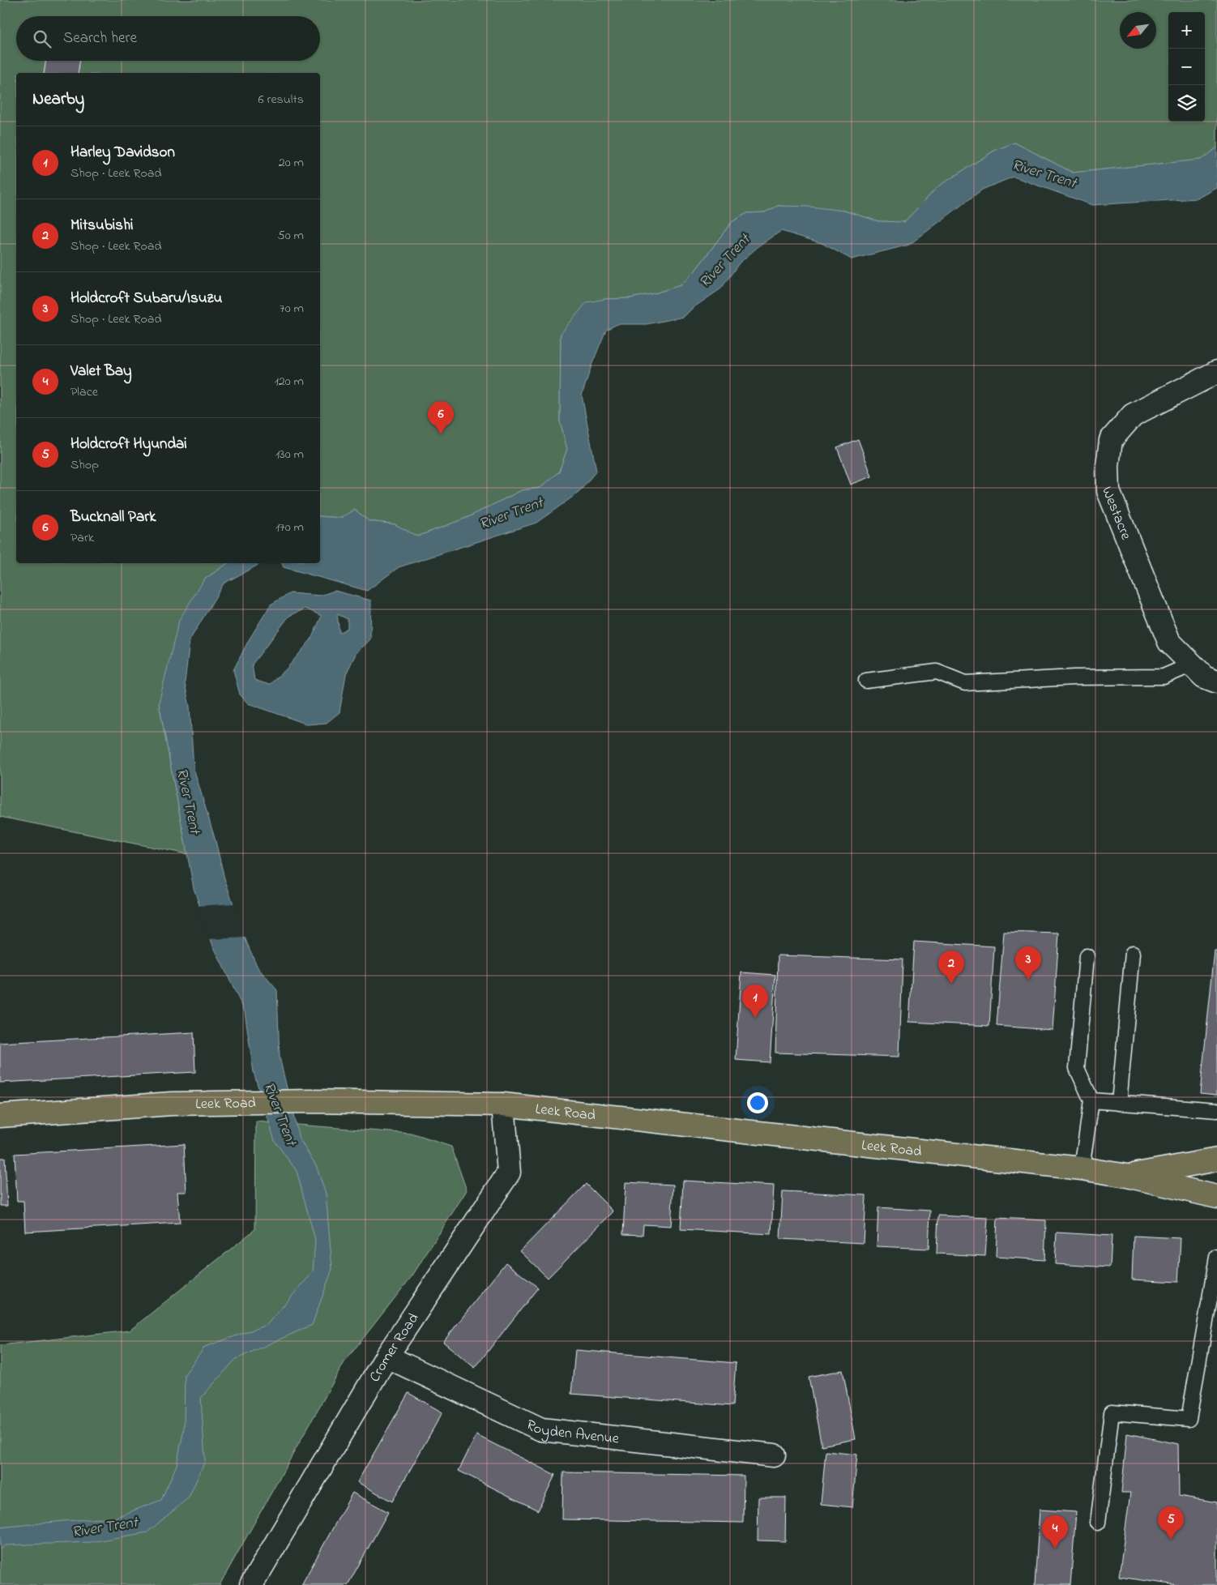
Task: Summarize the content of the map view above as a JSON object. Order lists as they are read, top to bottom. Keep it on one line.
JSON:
{"streets":{"main road":["Leek Road"],"street":["Westacre","Cromer Road","Royden Avenue"]},"crossings":[["Leek Road","Cromer Road"],["Cromer Road","Royden Avenue"]],"water":["River Trent"],"north":"bottom left","page":{"map_buttons":["+","−"],"search":"Search here","heading":["Nearby","6 results"],"list":[{"mark":"1","name":"Harley Davidson","note":"Shop · Leek Road","value":"20 m"},{"mark":"2","name":"Mitsubishi","note":"Shop · Leek Road","value":"50 m"},{"mark":"3","name":"Holdcroft Subaru/Isuzu","note":"Shop · Leek Road","value":"70 m"},{"mark":"4","name":"Valet Bay","note":"Place","value":"120 m"},{"mark":"5","name":"Holdcroft Hyundai","note":"Shop","value":"130 m"},{"mark":"6","name":"Bucknall Park","note":"Park","value":"170 m"}],"pins":["6","3","2","1","5","4"]}}
